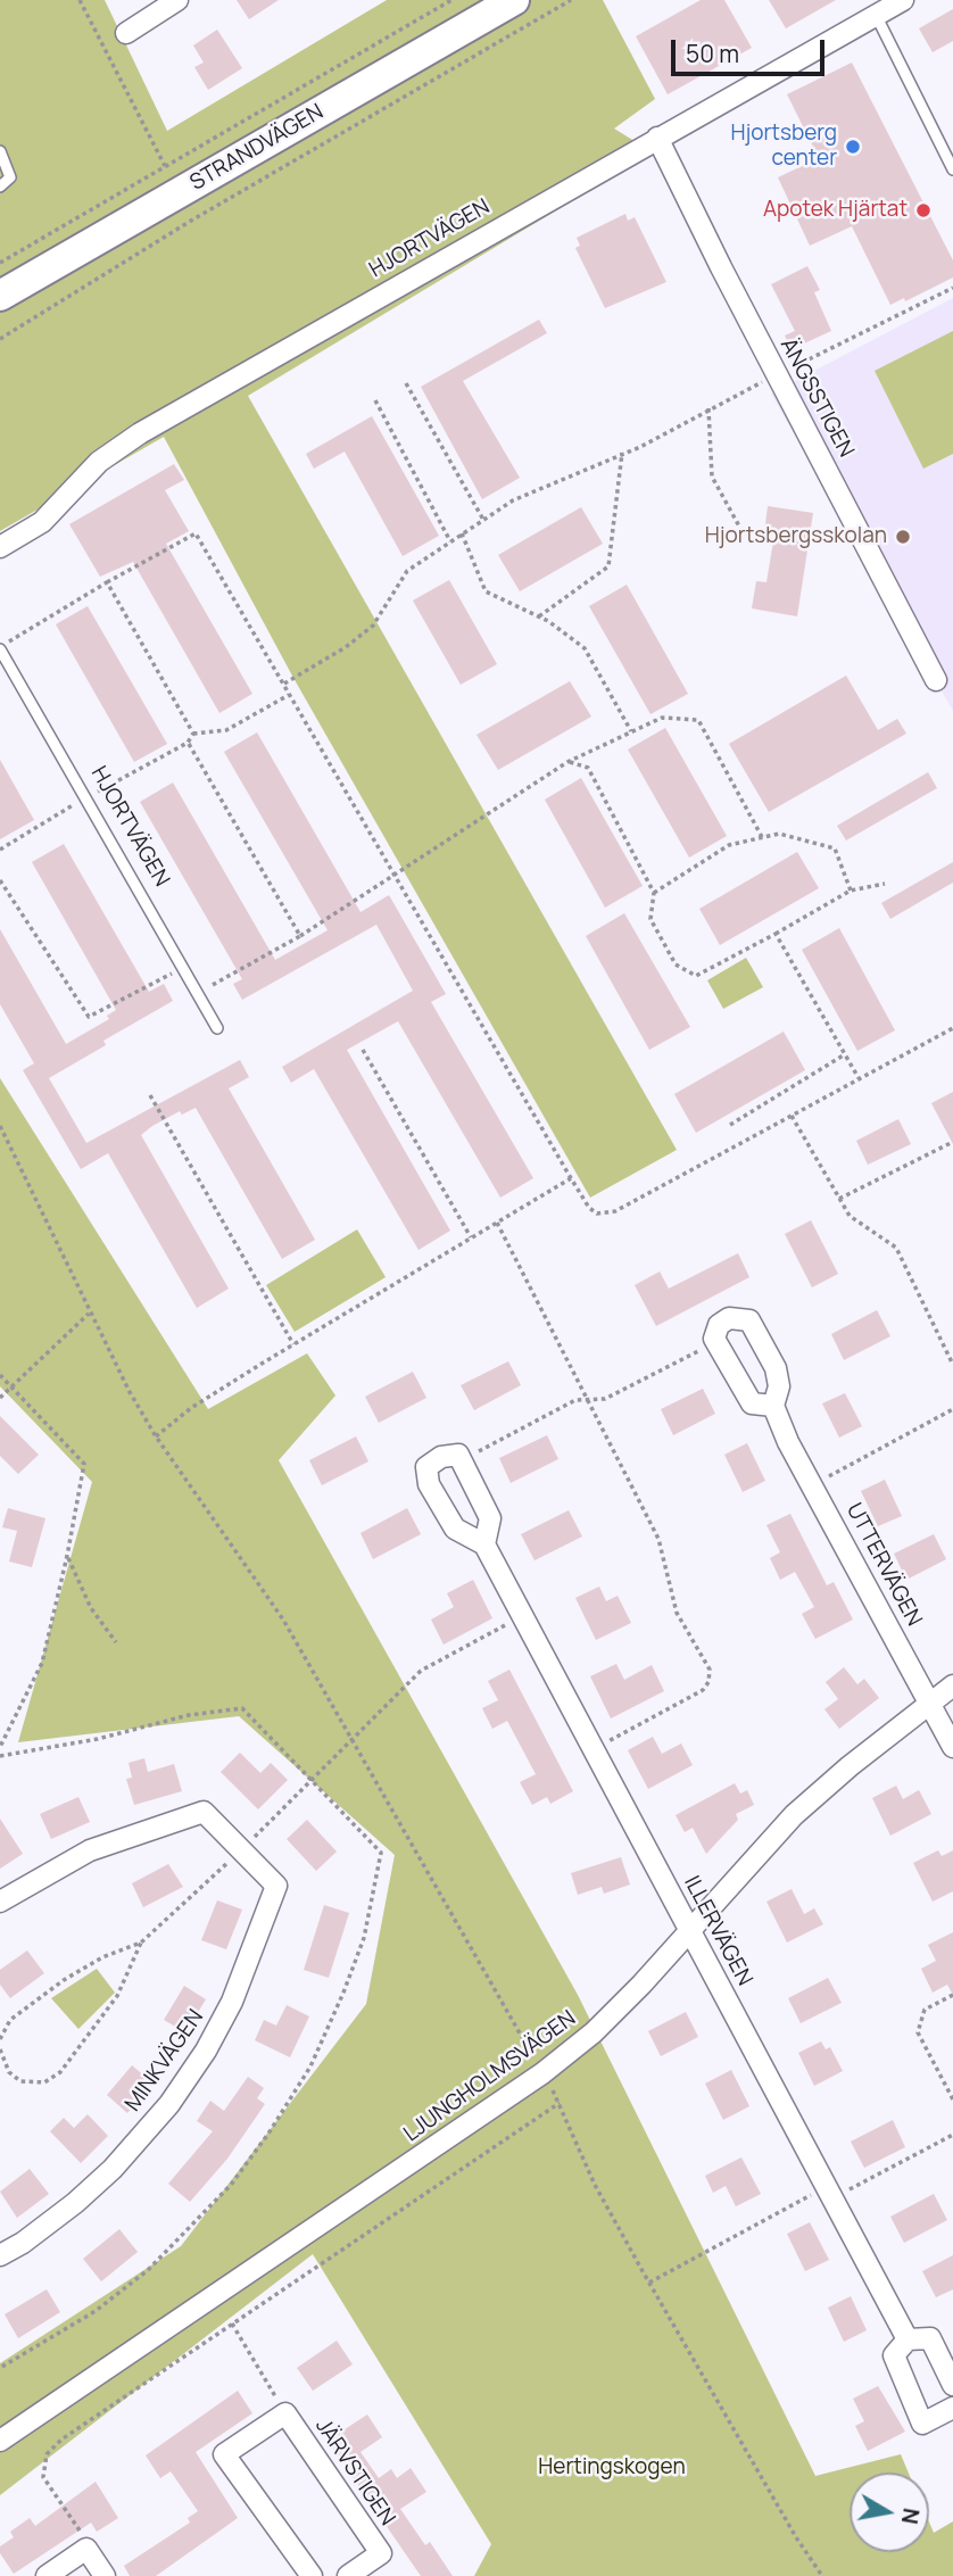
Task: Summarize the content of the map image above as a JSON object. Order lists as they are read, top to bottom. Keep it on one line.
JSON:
{"streets":{"street":["STRANDVÄGEN","HJORTVÄGEN","ÄNGSSTIGEN","UTTERVÄGEN","ILLERVÄGEN","MINKVÄGEN","LJUNGHOLMSVÄGEN","JÄRVSTIGEN"]},"crossings":[["HJORTVÄGEN","ÄNGSSTIGEN"],["UTTERVÄGEN","LJUNGHOLMSVÄGEN"],["ILLERVÄGEN","LJUNGHOLMSVÄGEN"]],"parks":["Hertingskogen"],"places":["Hjortsberg center","Apotek Hjärtat","Hjortsbergsskolan"],"scale_bar":"50 m","north":"right"}
